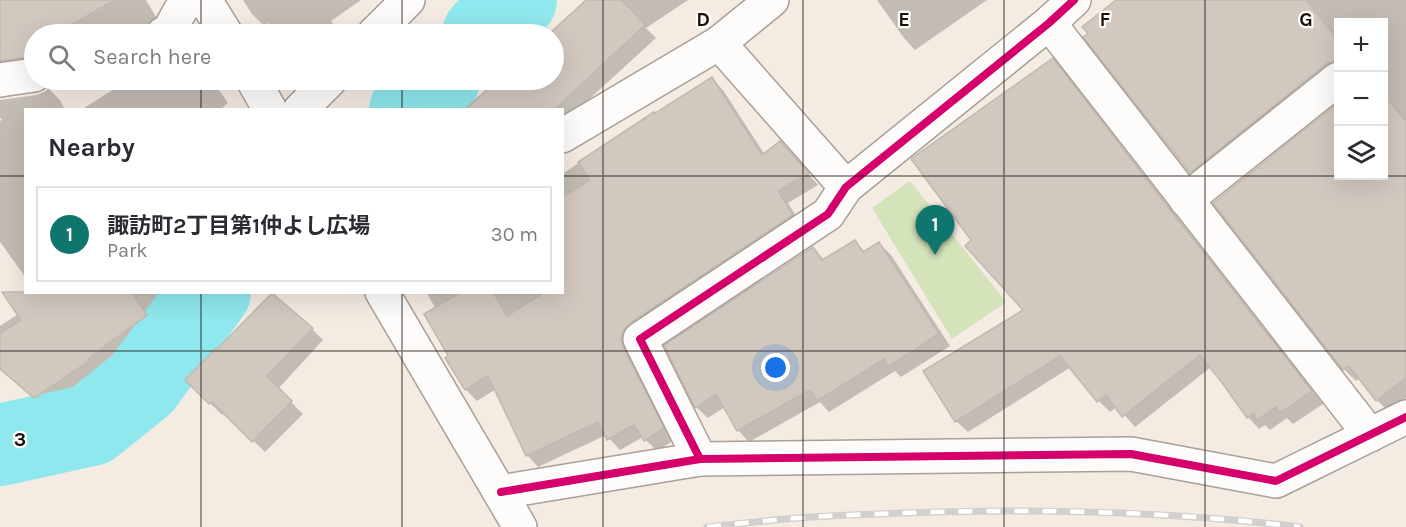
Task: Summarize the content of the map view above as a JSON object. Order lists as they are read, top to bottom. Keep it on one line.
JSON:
{"page":{"map_buttons":["+","−"],"search":"Search here","heading":"Nearby","list":[{"mark":"1","name":"諏訪町2丁目第1仲よし広場","note":"Park","value":"30 m"}],"pins":"1"},"grid":{"columns":["D","E","F","G"],"rows":["3"]}}
